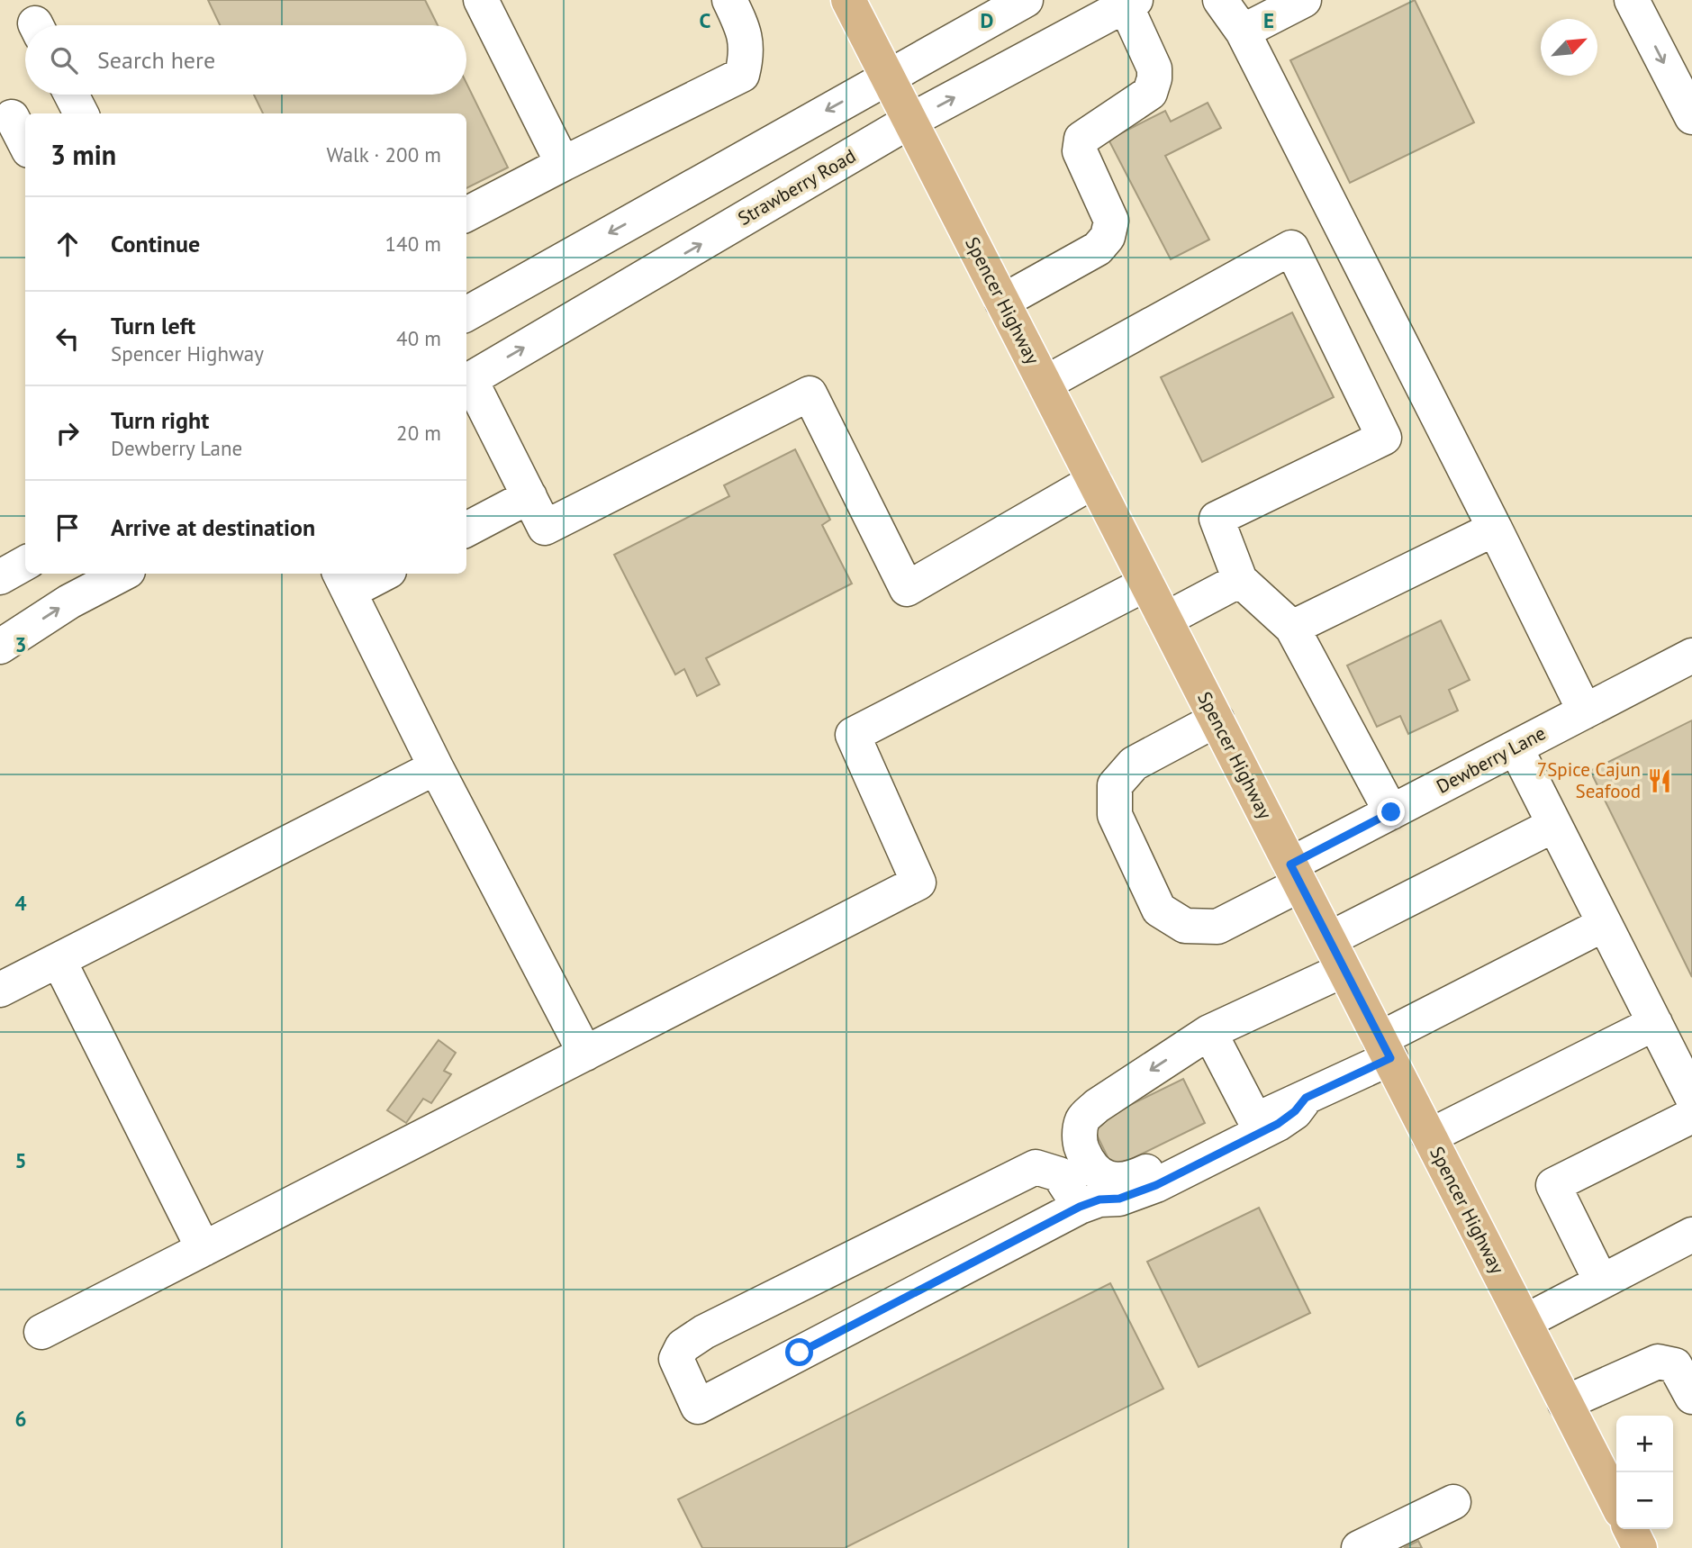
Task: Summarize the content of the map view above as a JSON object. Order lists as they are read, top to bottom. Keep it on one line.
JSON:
{"streets":{"main road":["Spencer Highway"],"street":["Strawberry Road","Dewberry Lane"]},"crossings":[["Strawberry Road","Spencer Highway"],["Spencer Highway","Dewberry Lane"]],"places":{"restaurant":["7Spice Cajun Seafood"]},"north":"top right","page":{"search":"Search here","heading":["3 min","Walk · 200 m"],"list":[["Continue","140 m"],["Turn left","Spencer Highway","40 m"],["Turn right","Dewberry Lane","20 m"],"Arrive at destination"],"map_buttons":["+","−"]},"grid":{"columns":["C","D","E"],"rows":["3","4","5","6"]}}
